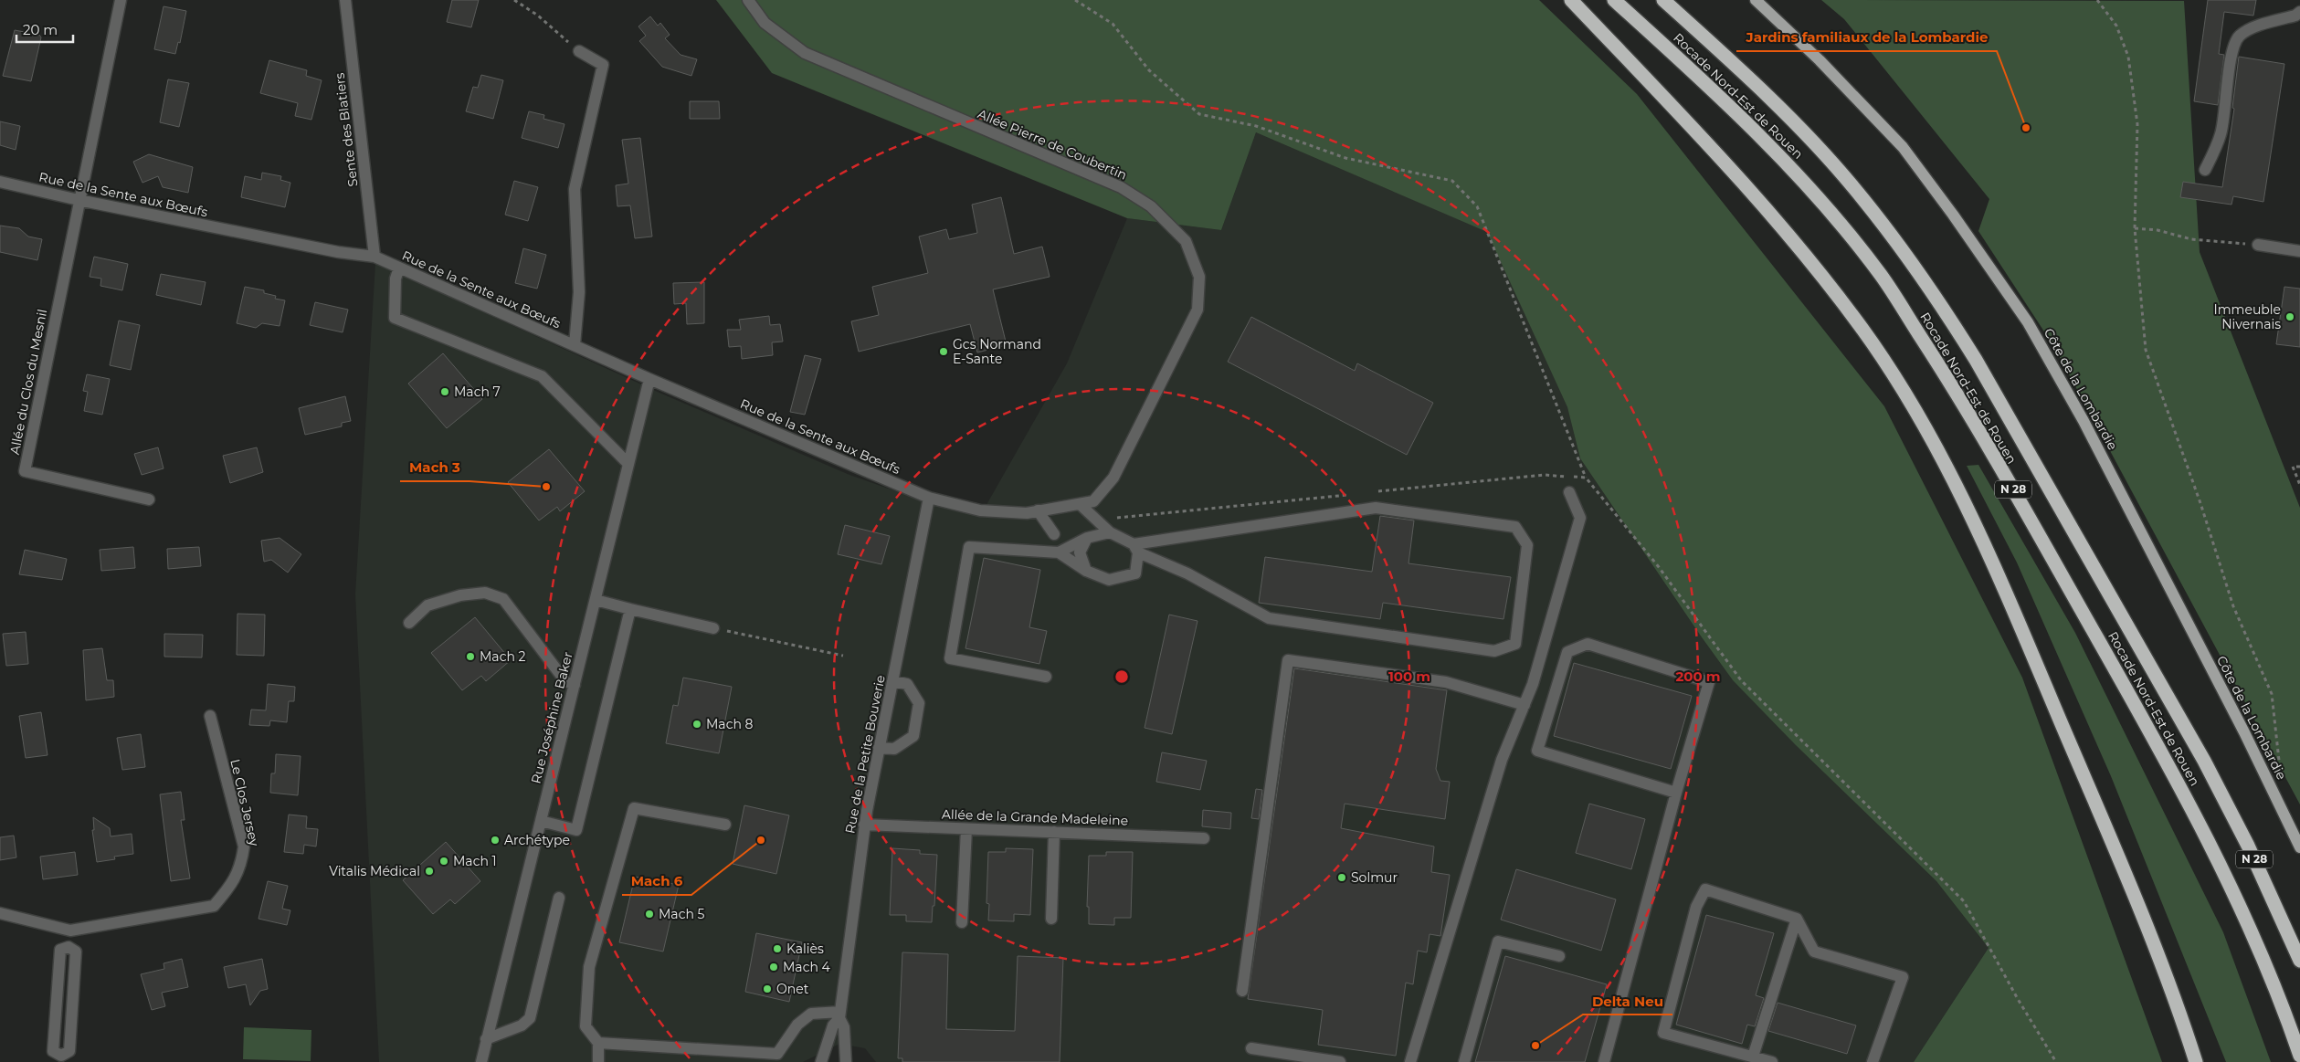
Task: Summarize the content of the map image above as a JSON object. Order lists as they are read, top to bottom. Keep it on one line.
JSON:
{"streets":{"highway":["Rocade Nord-Est de Rouen","N 28"],"main road":["Côte de la Lombardie"],"street":["Sente des Blatiers","Allée Pierre de Coubertin","Rue de la Sente aux Bœufs","Allée du Clos du Mesnil","Rue Joséphine Baker","Rue de la Petite Bouverie","Le Clos Jersey","Allée de la Grande Madeleine"]},"crossings":[["Sente des Blatiers","Rue de la Sente aux Bœufs"],["Allée Pierre de Coubertin","Rue de la Sente aux Bœufs"],["Rue de la Sente aux Bœufs","Allée du Clos du Mesnil"],["Rue de la Sente aux Bœufs","Rue Joséphine Baker"],["Rue de la Sente aux Bœufs","Rue de la Petite Bouverie"],["Rue de la Petite Bouverie","Allée de la Grande Madeleine"]],"places":["Jardins familiaux de la Lombardie","Immeuble Nivernais","Gcs Normand E-Sante","Mach 7","Mach 3","Mach 2","Mach 8","Archétype","Mach 6","Mach 1","Vitalis Médical","Solmur","Mach 5","Kaliès","Mach 4","Onet","Delta Neu"],"scale_bar":"20 m","rings":["100 m","200 m"]}
